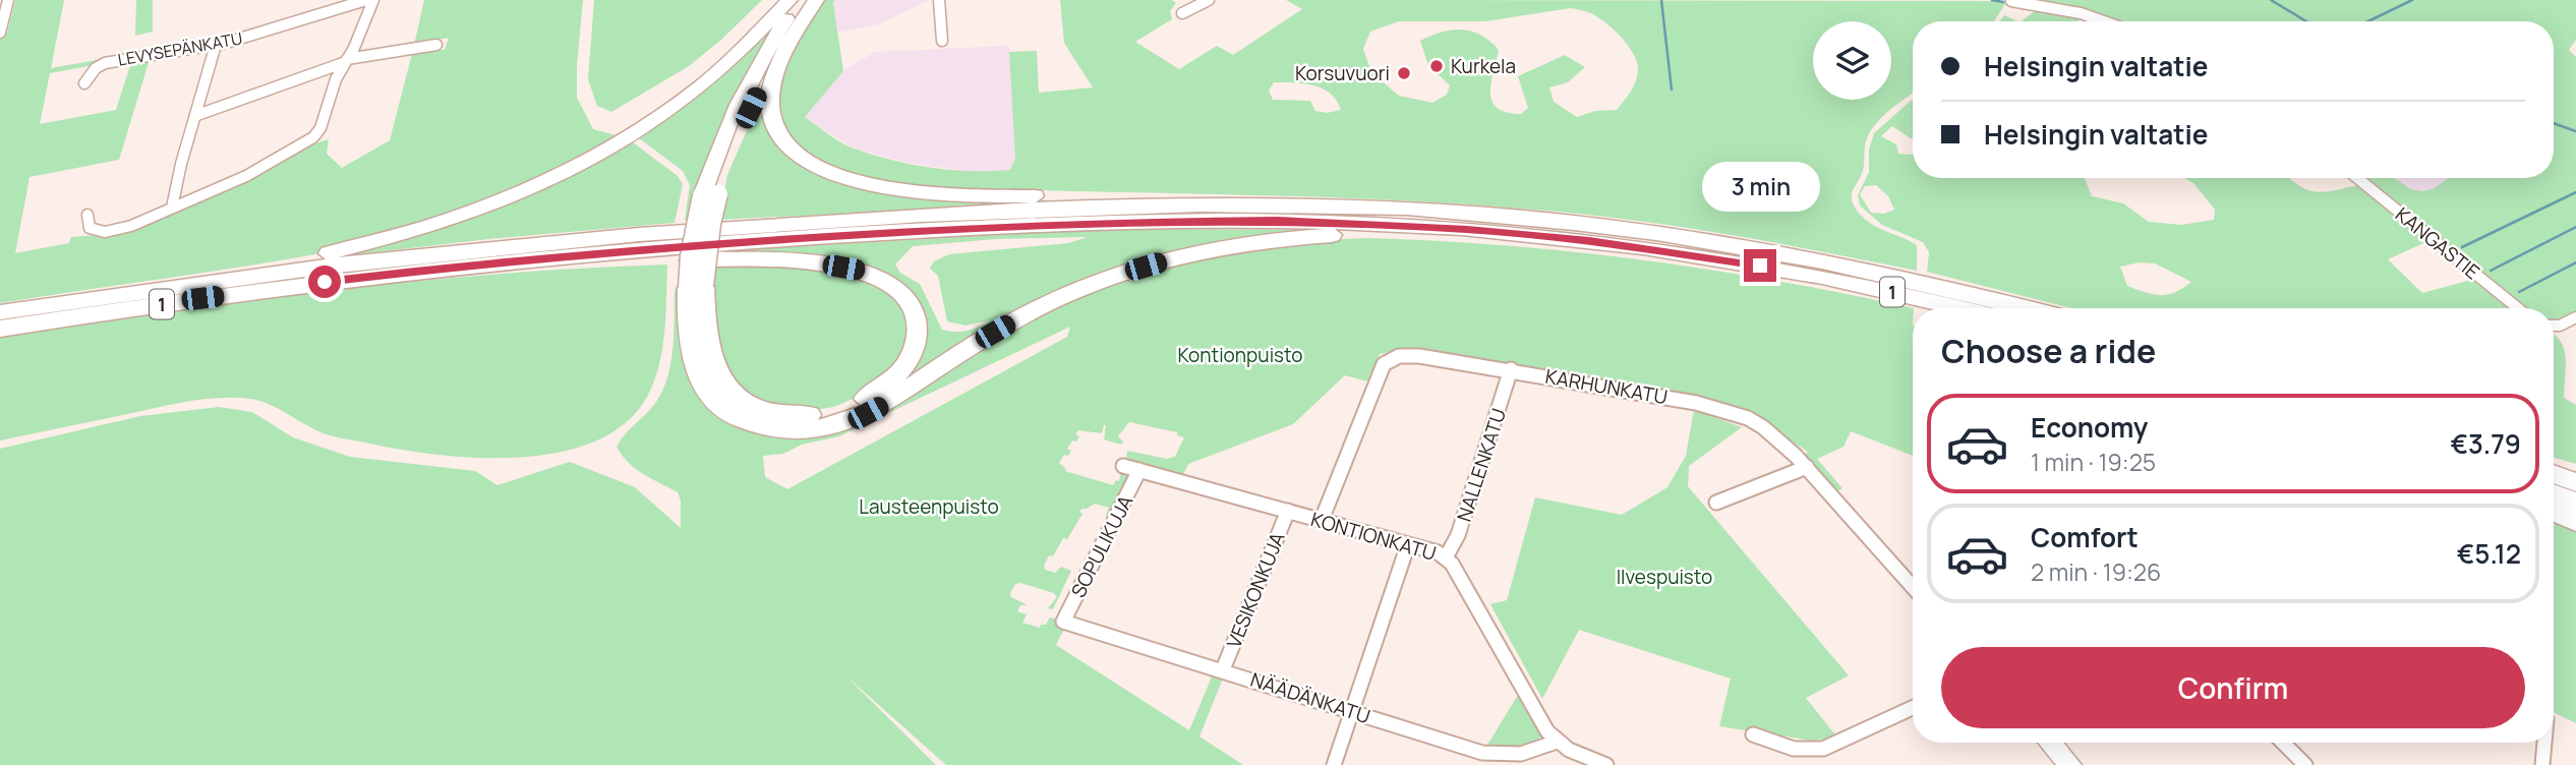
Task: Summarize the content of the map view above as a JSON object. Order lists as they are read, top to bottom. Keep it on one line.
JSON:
{"streets":{"highway":["1"],"street":["LEVYSEPÄNKATU","KANGASTIE","KARHUNKATU","NALLENKATU","KONTIONKATU","SOPULIKUJA","VESIKONKUJA","NÄÄDÄNKATU"]},"crossings":[["KARHUNKATU","NALLENKATU"],["KARHUNKATU","KONTIONKATU"],["NALLENKATU","KONTIONKATU"],["KONTIONKATU","SOPULIKUJA"],["KONTIONKATU","VESIKONKUJA"],["KONTIONKATU","NÄÄDÄNKATU"],["SOPULIKUJA","NÄÄDÄNKATU"],["VESIKONKUJA","NÄÄDÄNKATU"]],"parks":["Kontionpuisto","Lausteenpuisto","Ilvespuisto"],"places":["Kurkela","Korsuvuori"],"page":{"banner":["Helsingin valtatie","Helsingin valtatie"],"bubble":"3 min","heading":"Choose a ride","list":[{"name":"Economy","note":"1 min · 19:25","value":"€3.79"},{"name":"Comfort","note":"2 min · 19:26","value":"€5.12"}],"buttons":"Confirm"}}
